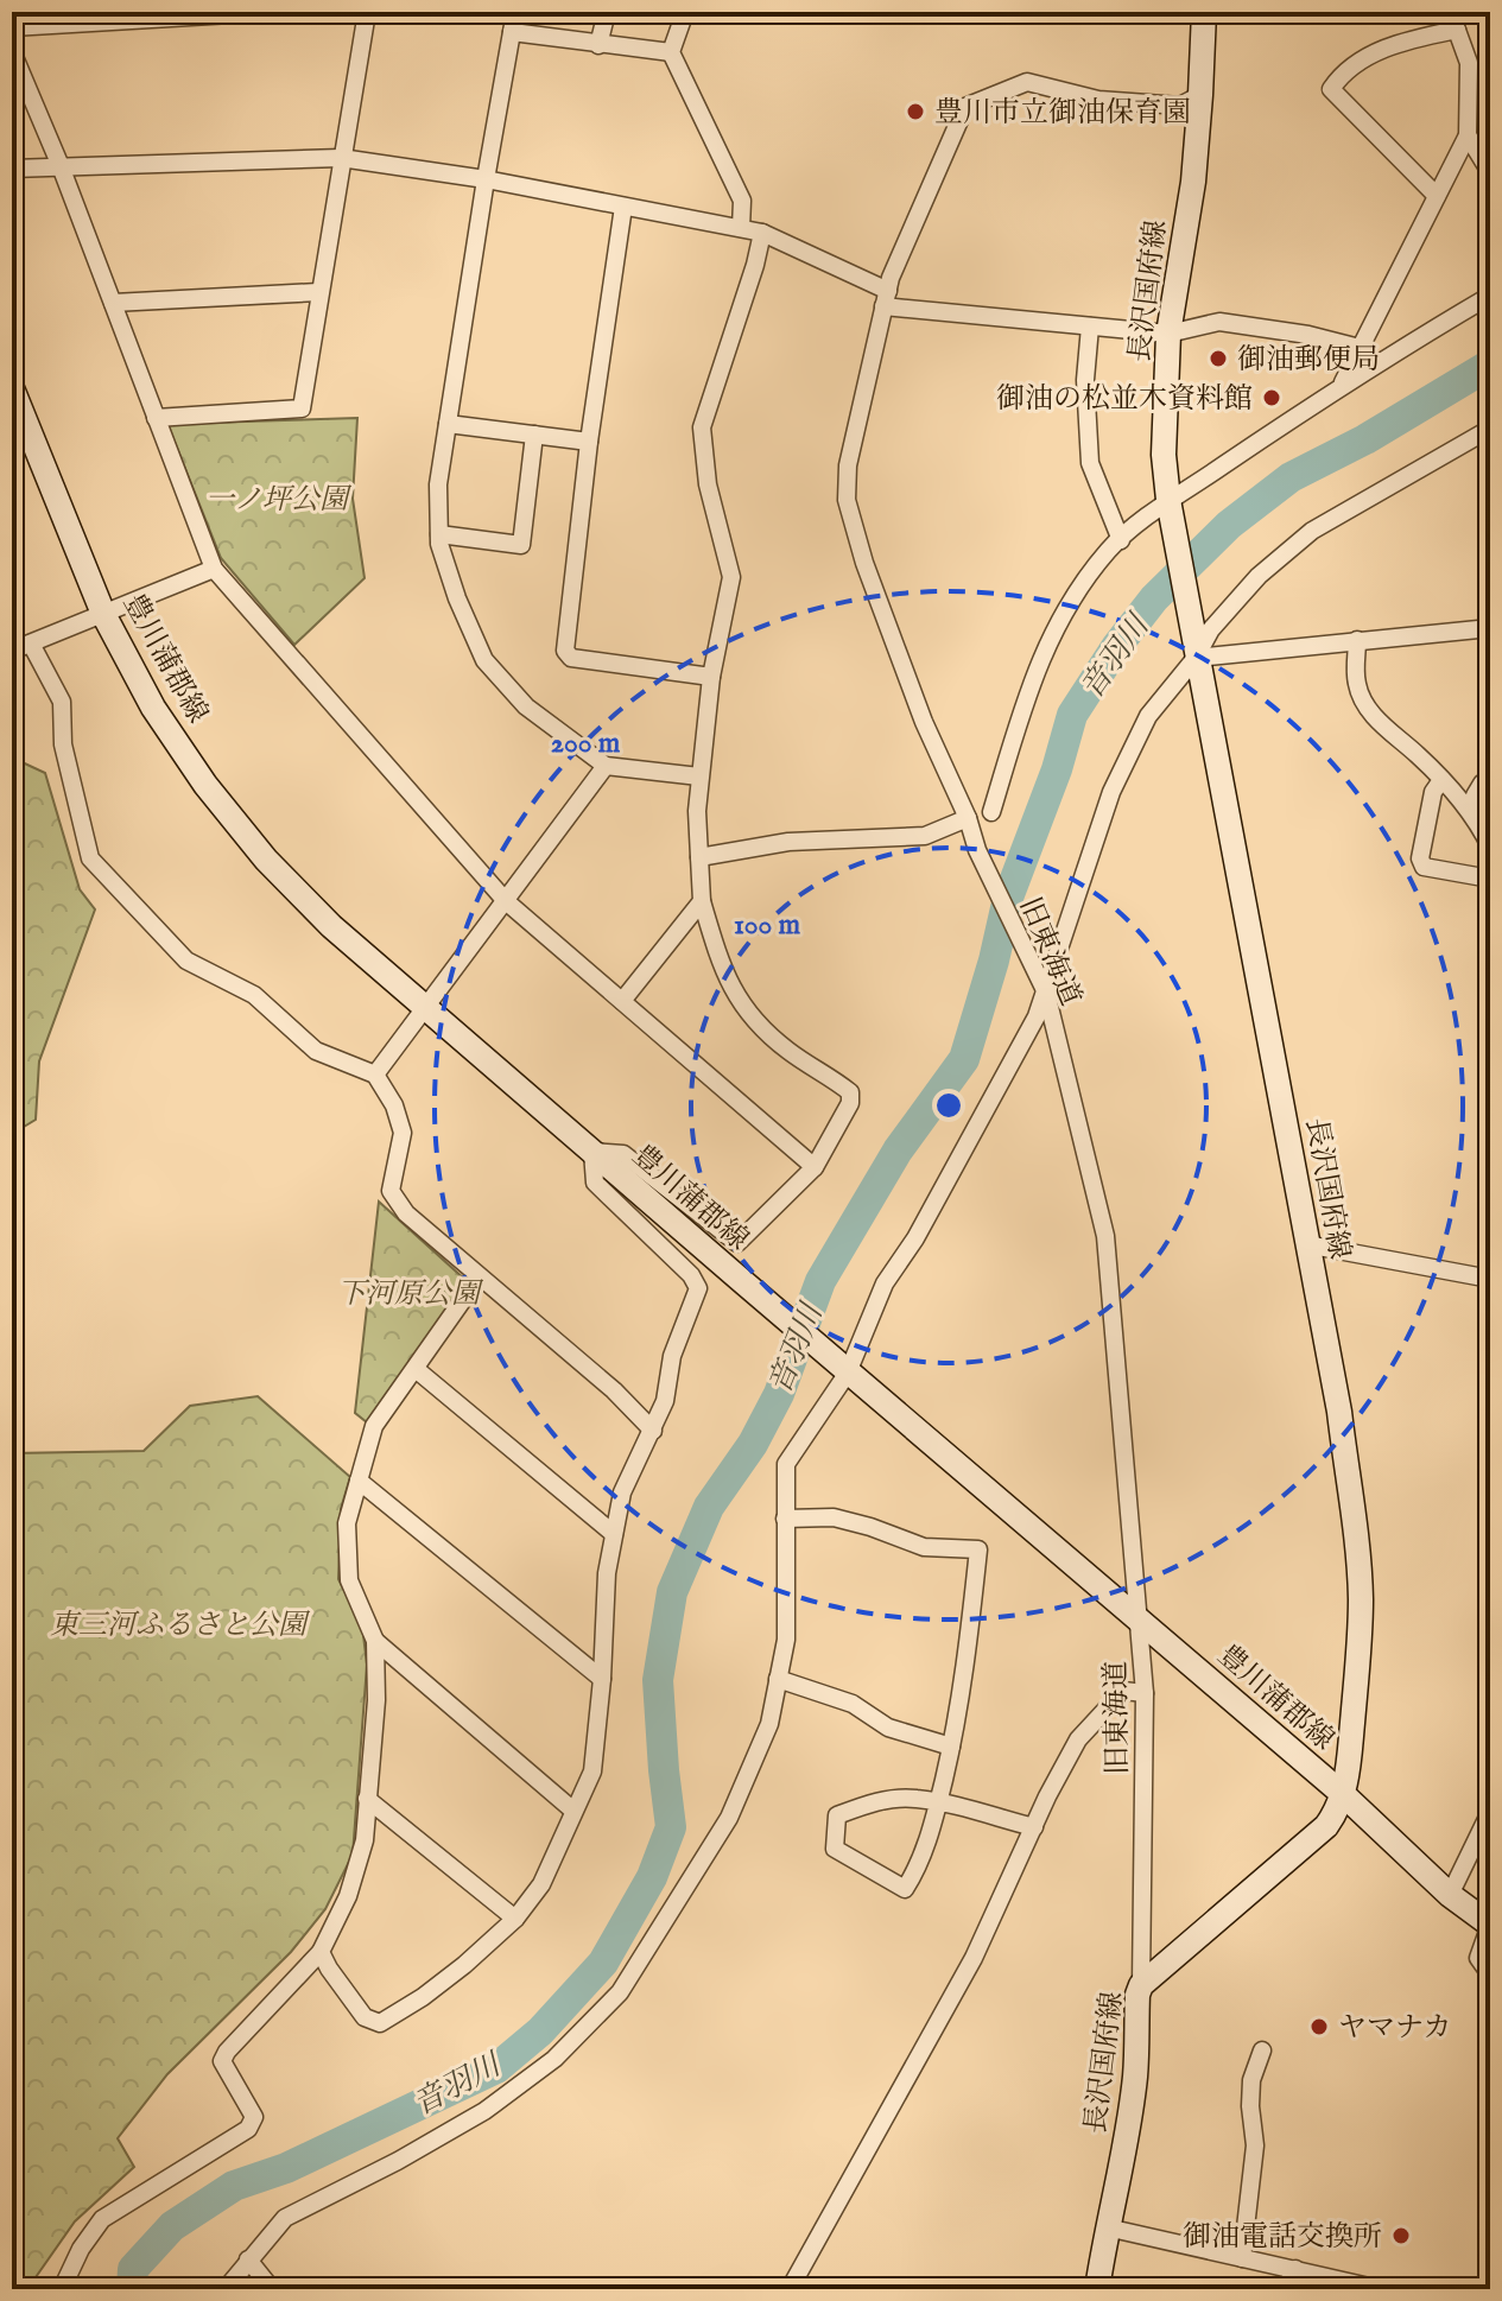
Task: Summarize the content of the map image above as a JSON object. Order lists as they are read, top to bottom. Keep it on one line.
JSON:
{"streets":{"main road":["長沢国府線","豊川蒲郡線"],"street":["旧東海道"]},"crossings":[["長沢国府線","豊川蒲郡線"],["長沢国府線","旧東海道"],["豊川蒲郡線","旧東海道"]],"water":["音羽川"],"parks":["一ノ坪公園","下河原公園","東三河ふるさと公園"],"places":["豊川市立御油保育園","御油郵便局","御油の松並木資料館","ヤマナカ","御油電話交換所"],"rings":["200 m","100 m"]}
